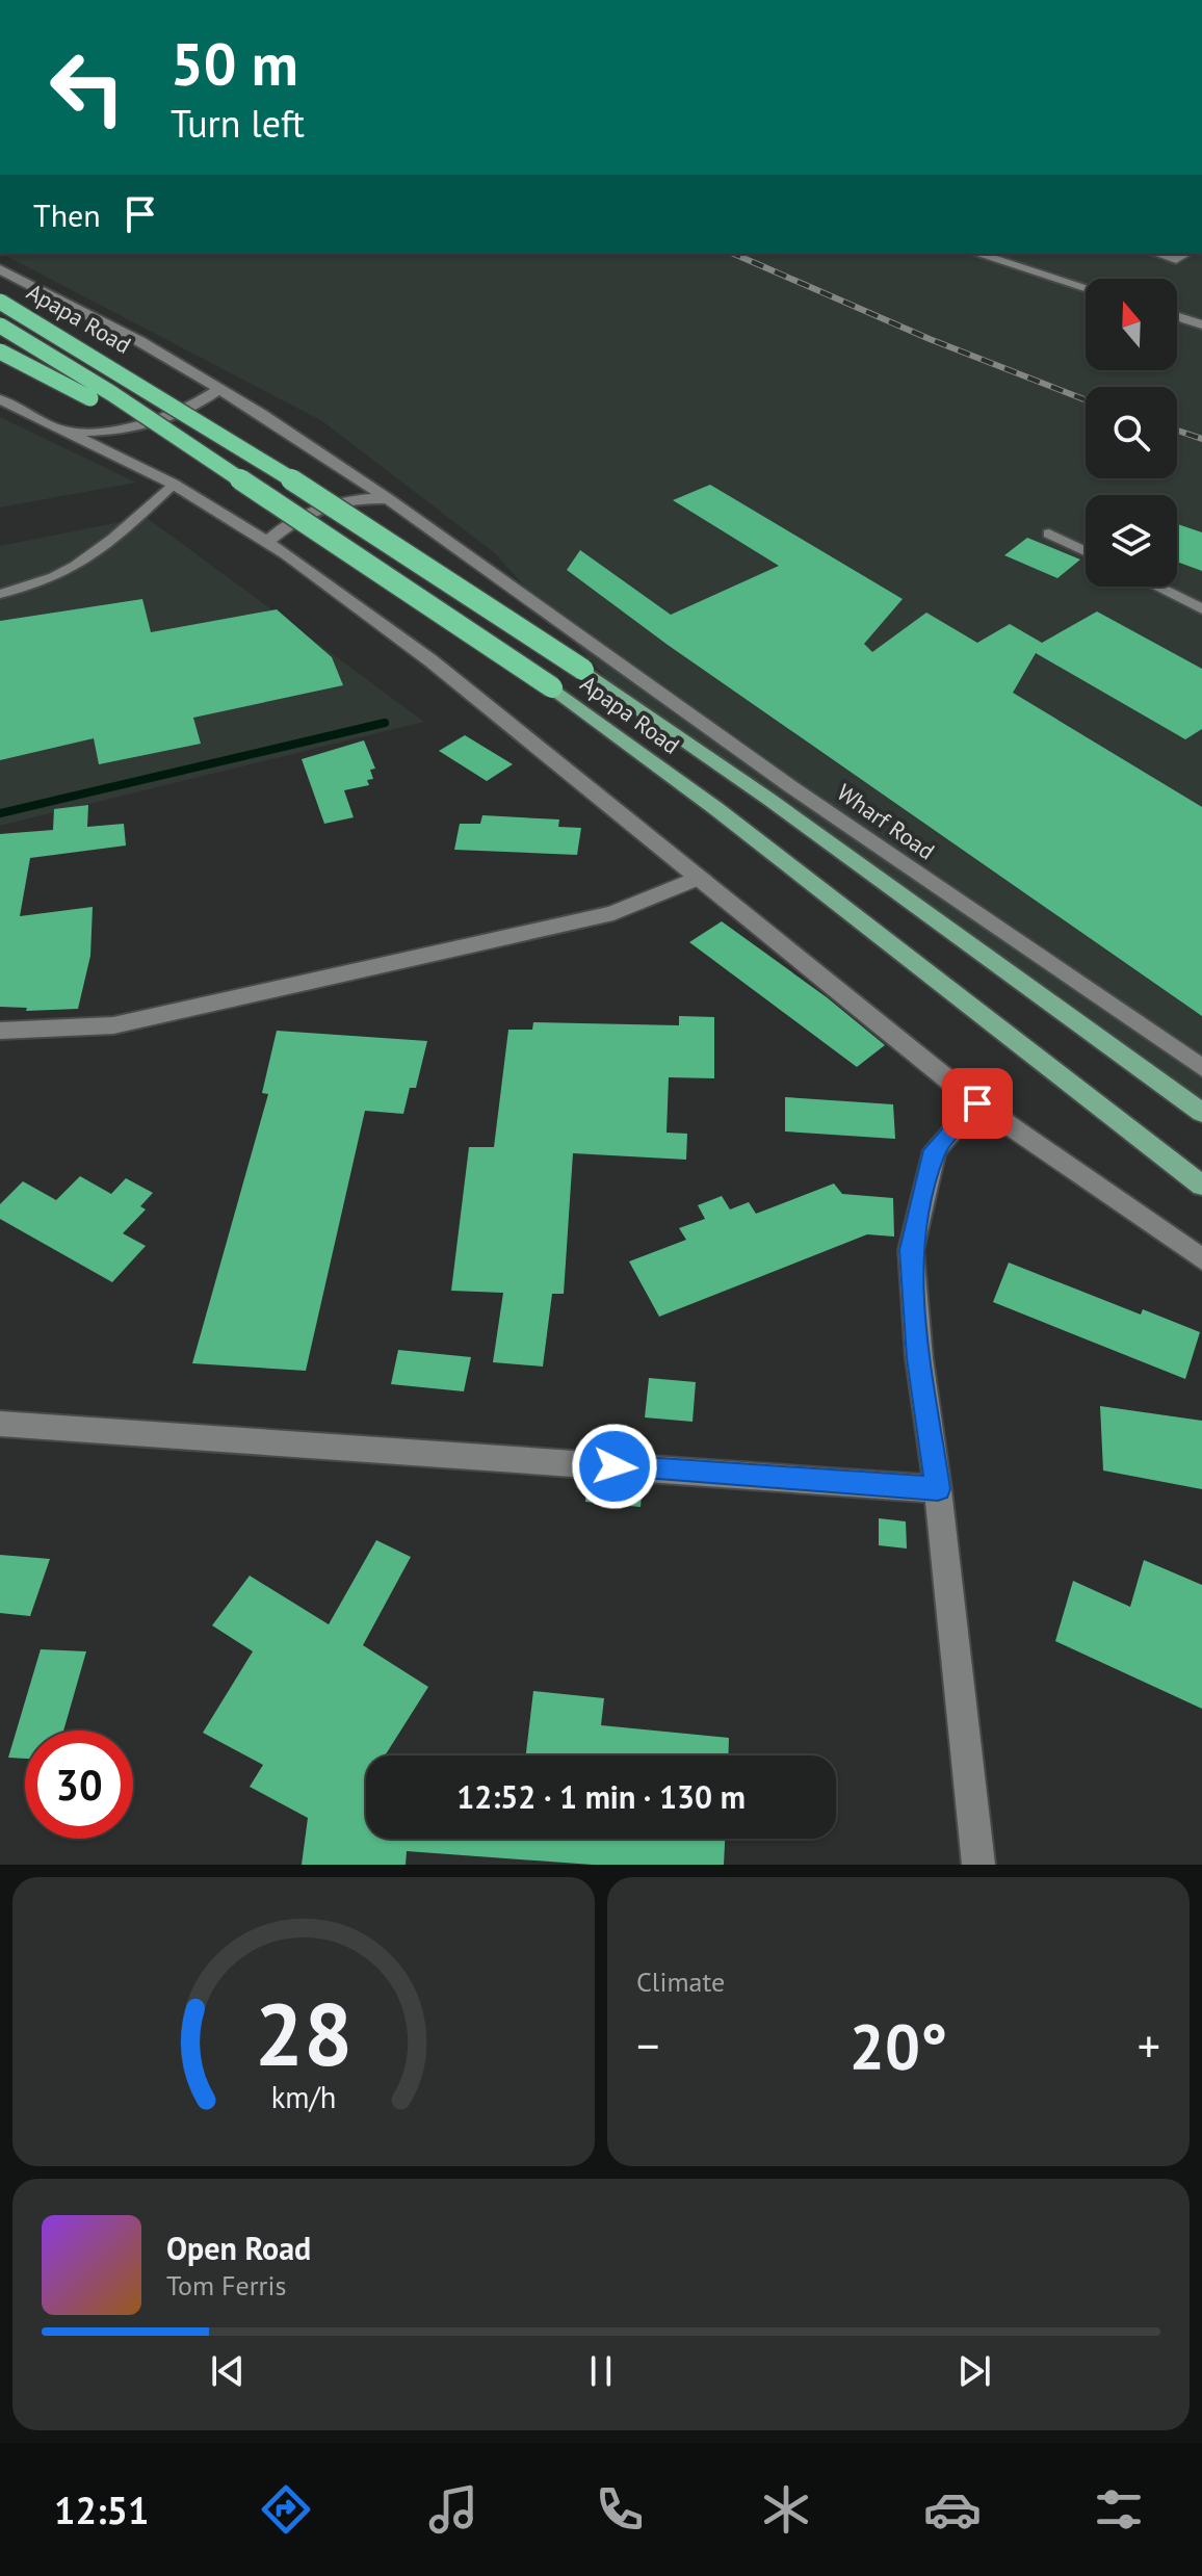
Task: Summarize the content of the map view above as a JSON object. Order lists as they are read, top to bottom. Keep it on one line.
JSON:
{"streets":{"highway":["Apapa Road"],"street":["Wharf Road"]},"north":"top","page":{"turn":["50 m","Turn left"],"then":"Then","limit":"30","trip":"12:52 · 1 min · 130 m","tile":"Climate","heat":["−","20°","+"],"song":["Open Road","Tom Ferris"],"tabs":"12:51","gauge":["28","km/h"]}}
